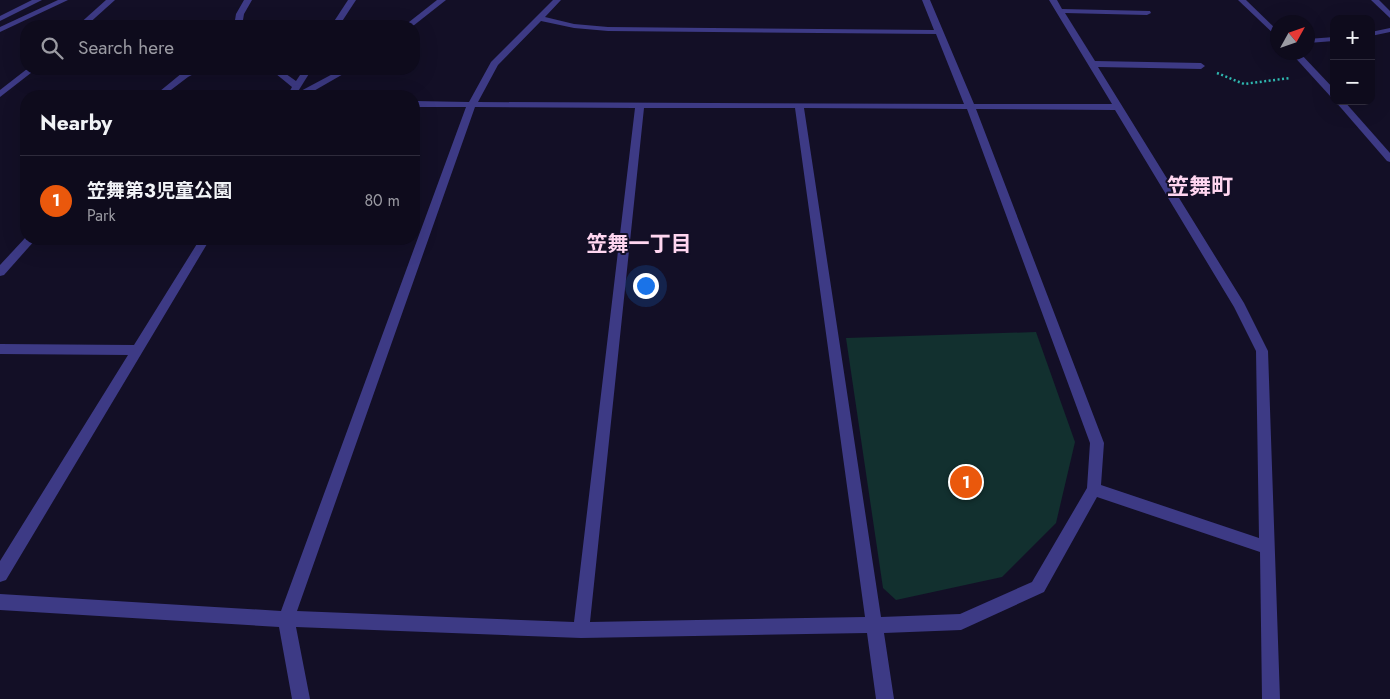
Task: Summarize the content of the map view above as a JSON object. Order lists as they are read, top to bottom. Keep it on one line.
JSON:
{"districts":["笠舞町","笠舞一丁目"],"north":"top right","page":{"map_buttons":["+","−"],"search":"Search here","heading":"Nearby","list":[{"mark":"1","name":"笠舞第３児童公園","note":"Park","value":"80 m"}],"pins":"1"}}
